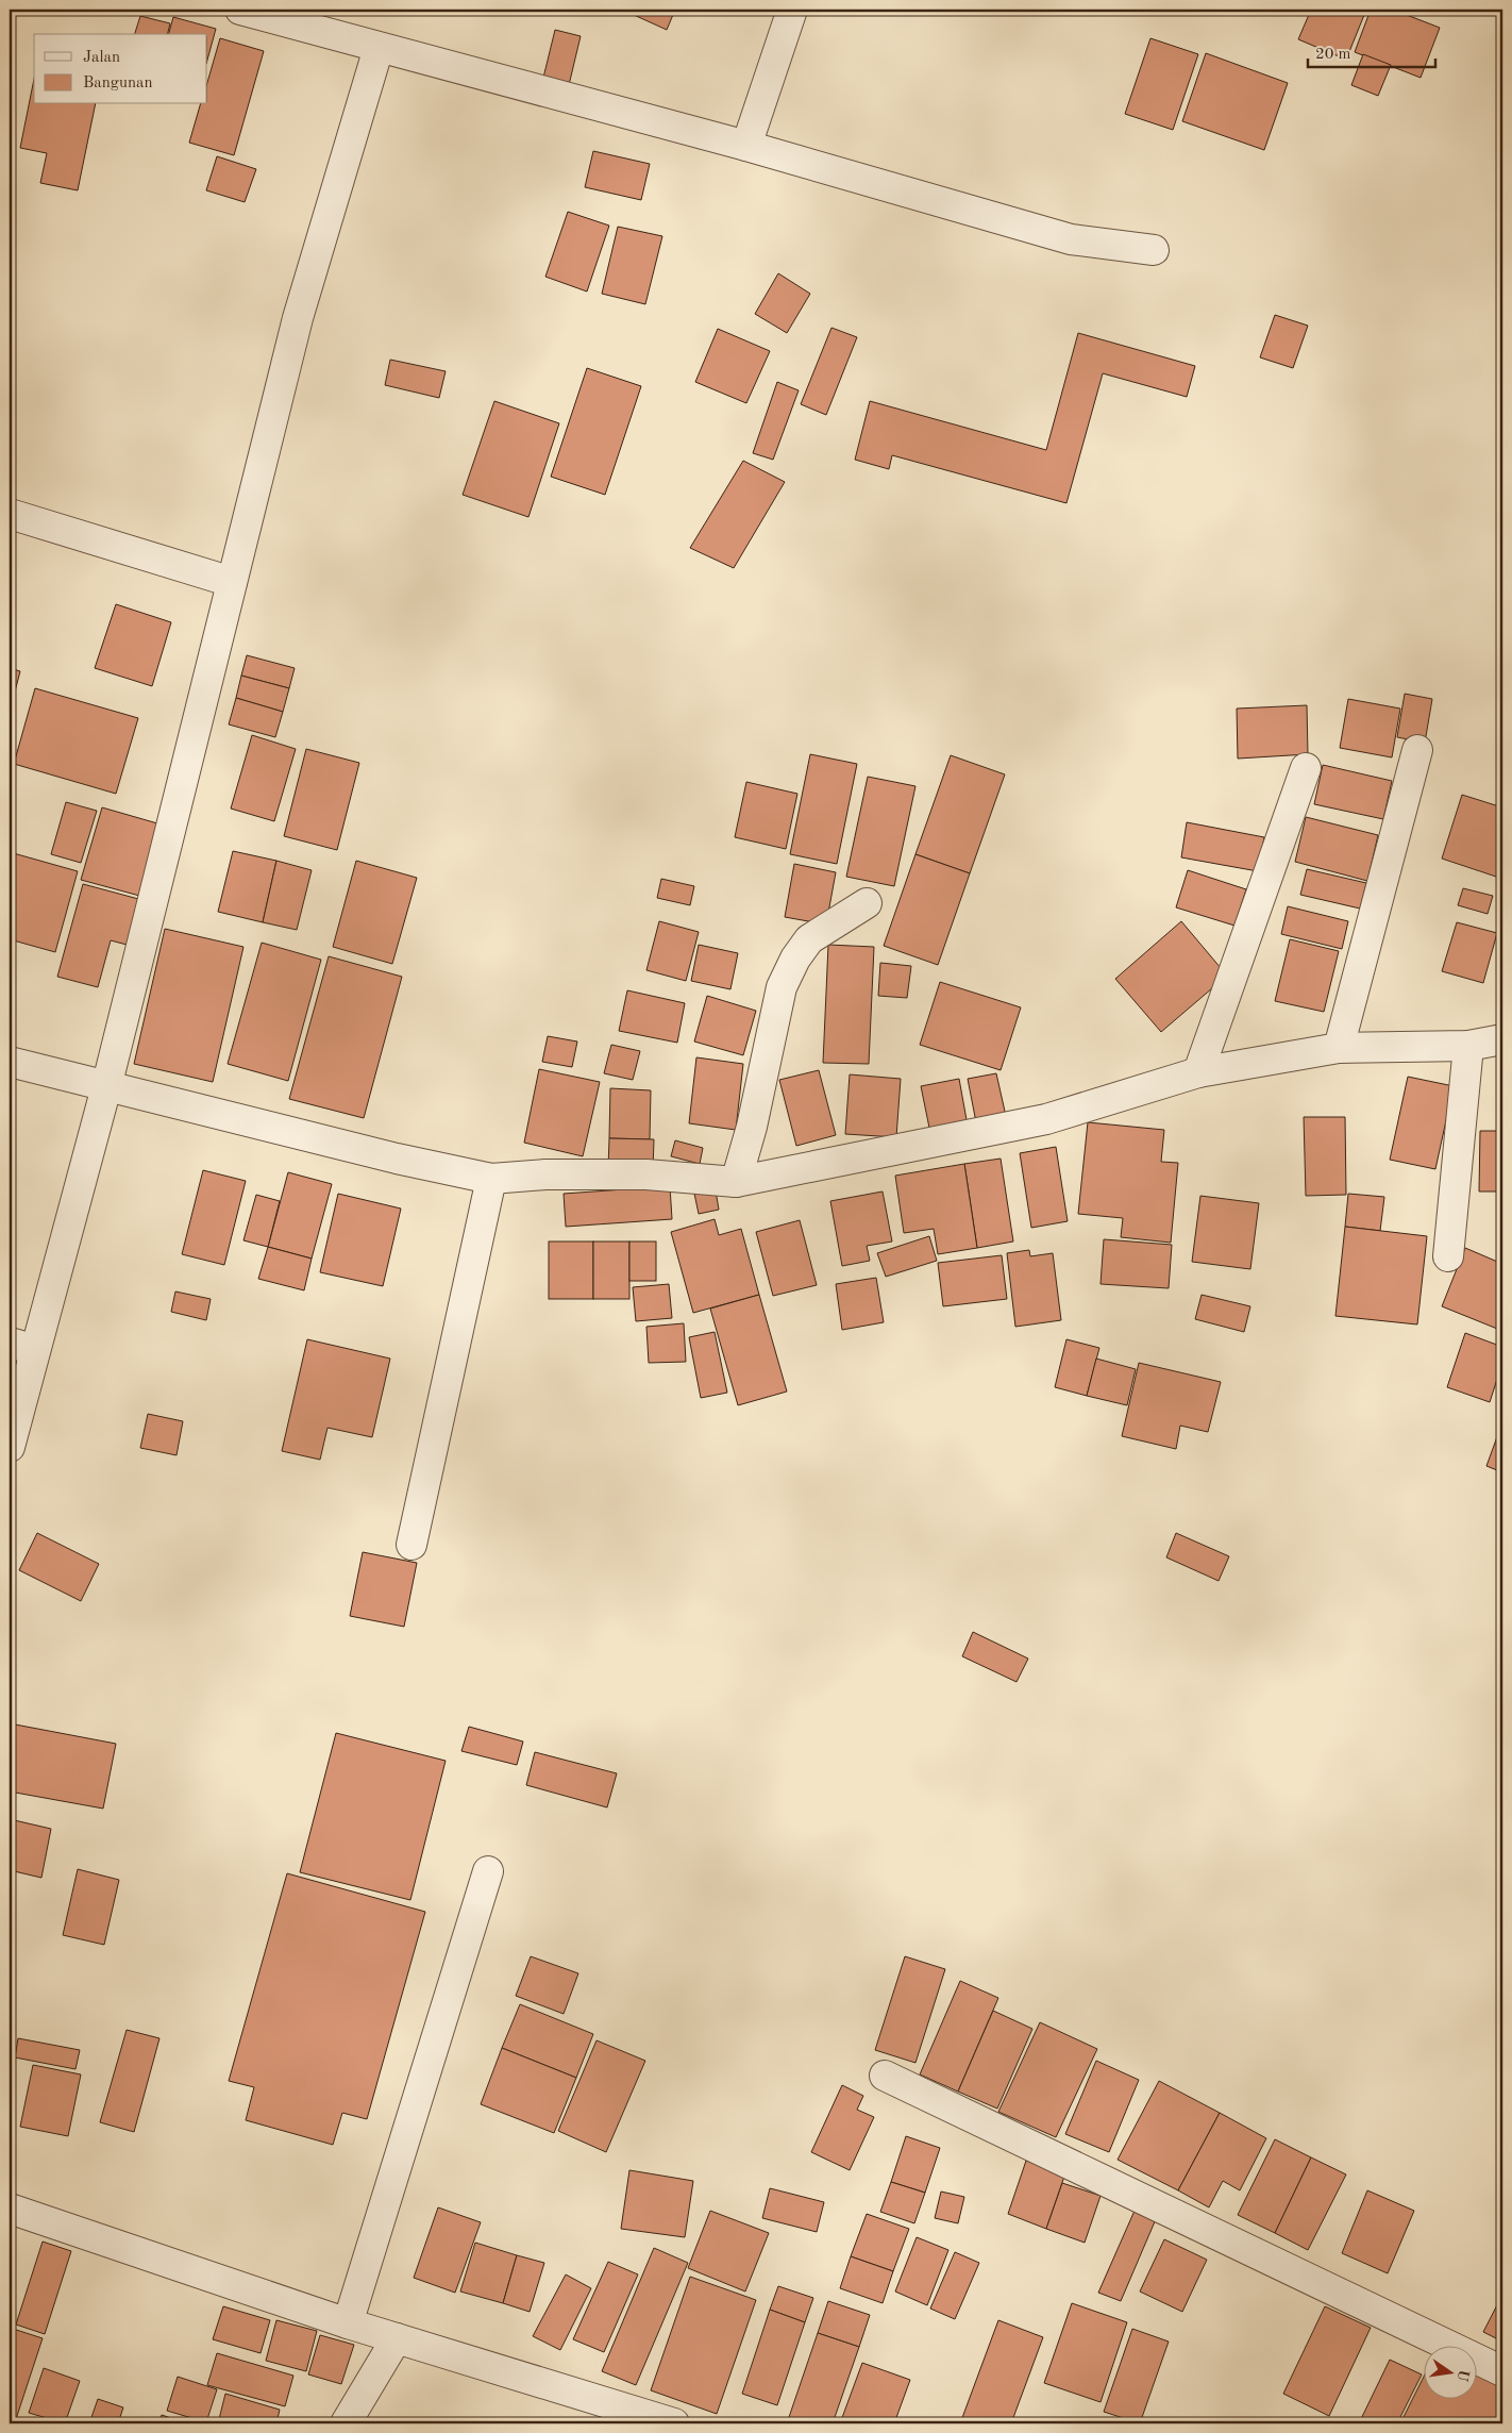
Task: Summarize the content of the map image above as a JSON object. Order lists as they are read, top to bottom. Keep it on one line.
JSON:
{"legend":["Jalan","Bangunan"],"scale_bar":"20 m","north":"right"}
